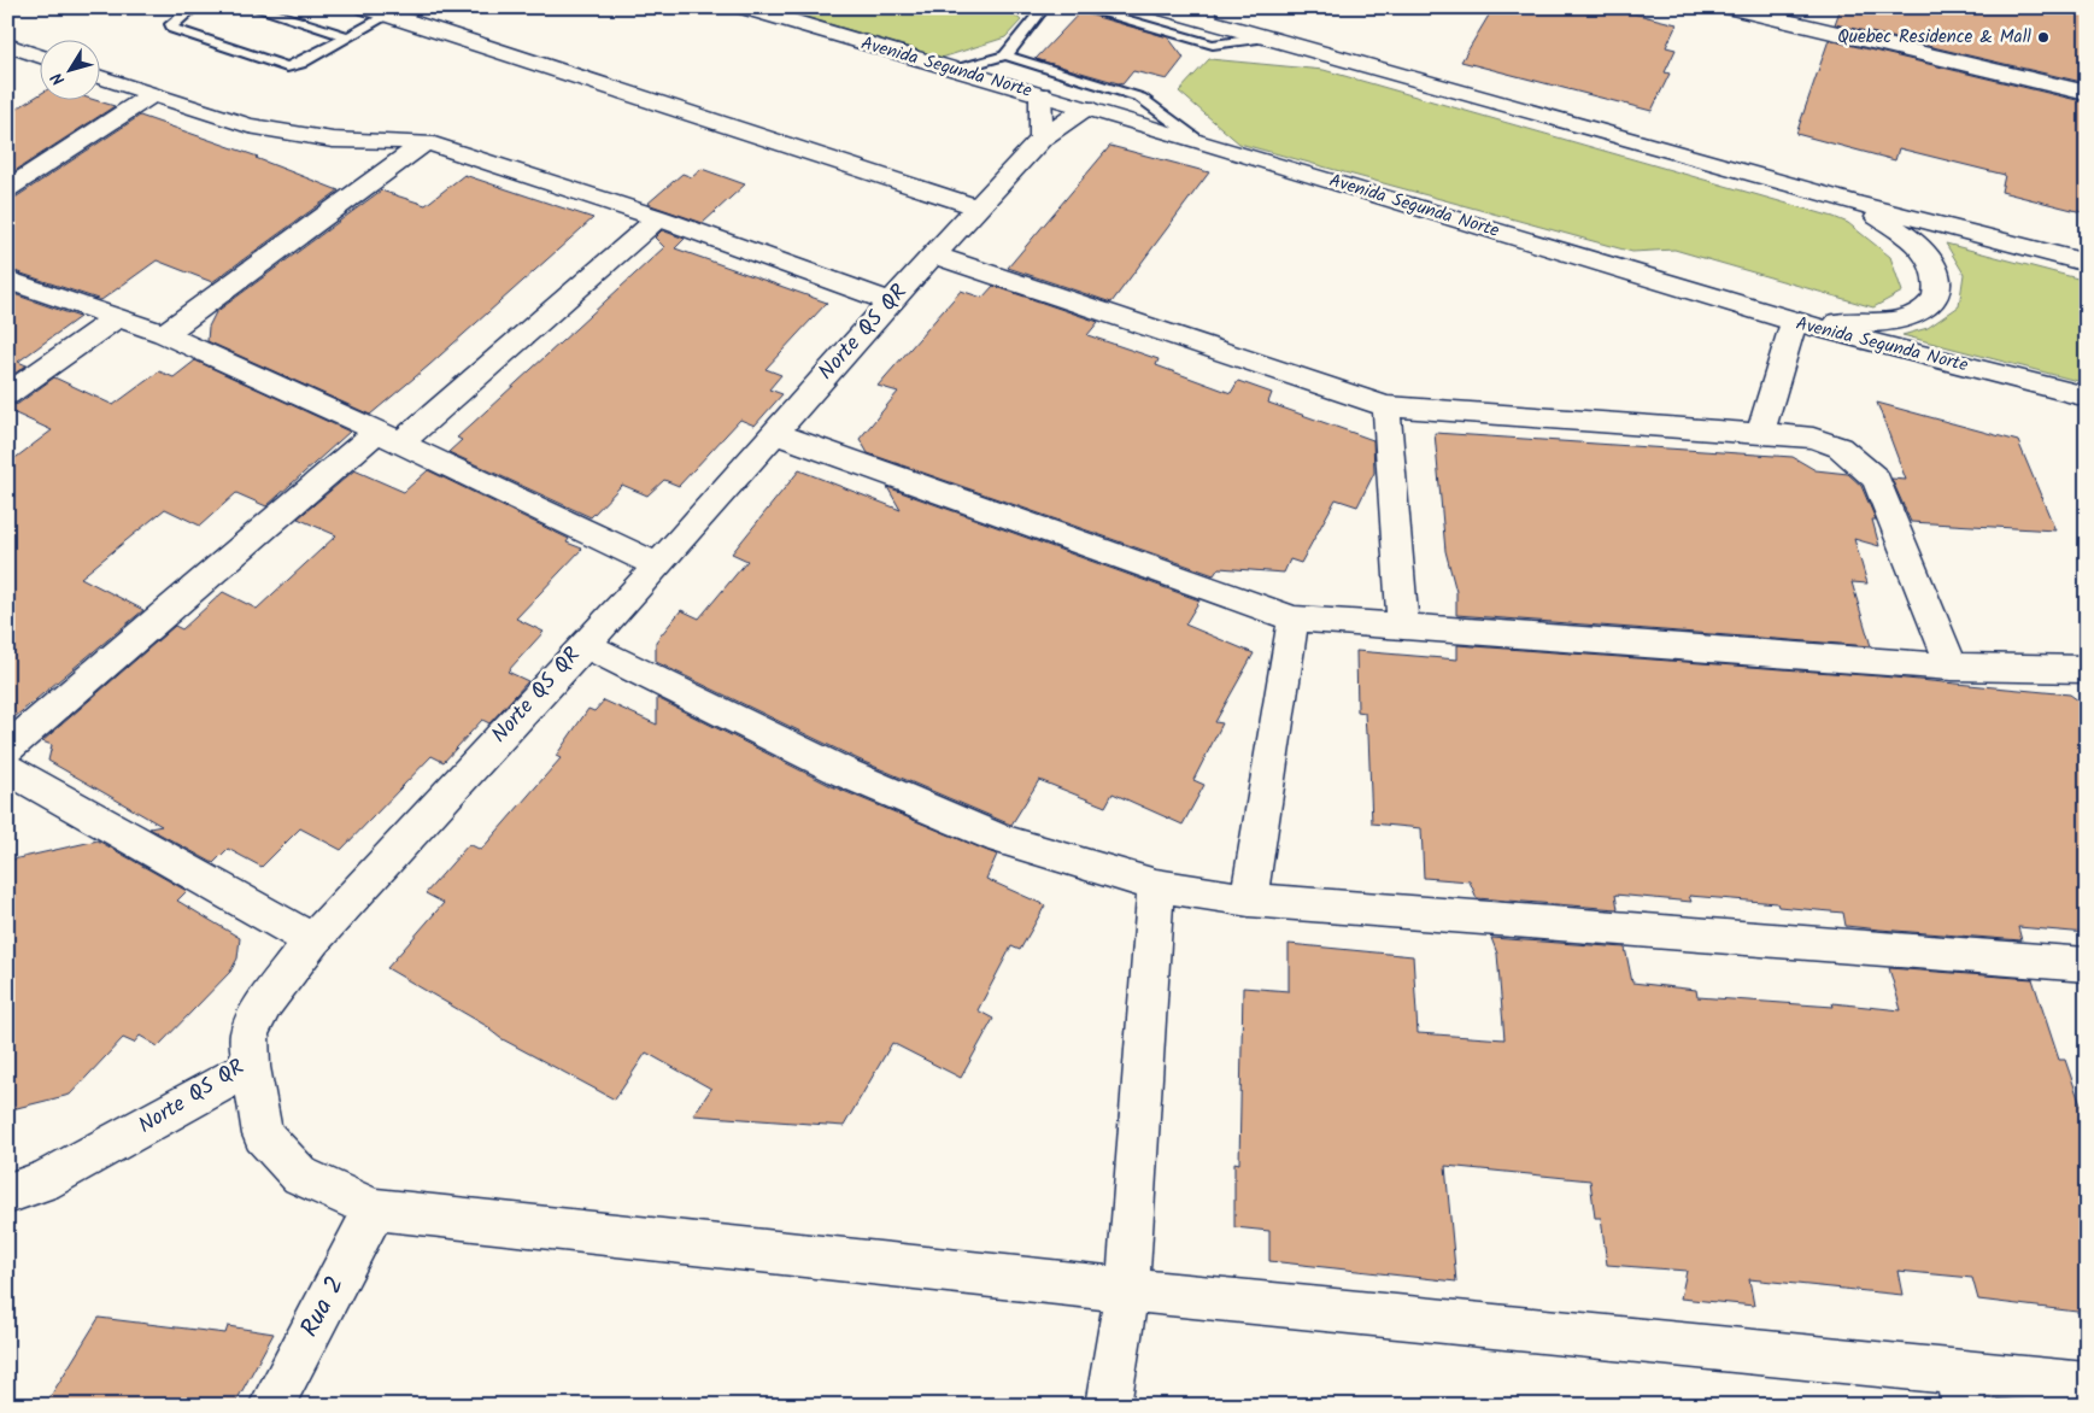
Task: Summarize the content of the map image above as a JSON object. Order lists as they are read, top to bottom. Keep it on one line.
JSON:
{"streets":{"street":["Avenida Segunda Norte","Norte QS QR","Rua 2"]},"crossings":[["Avenida Segunda Norte","Norte QS QR"]],"places":["Quebec Residence & Mall"],"north":"bottom left"}
